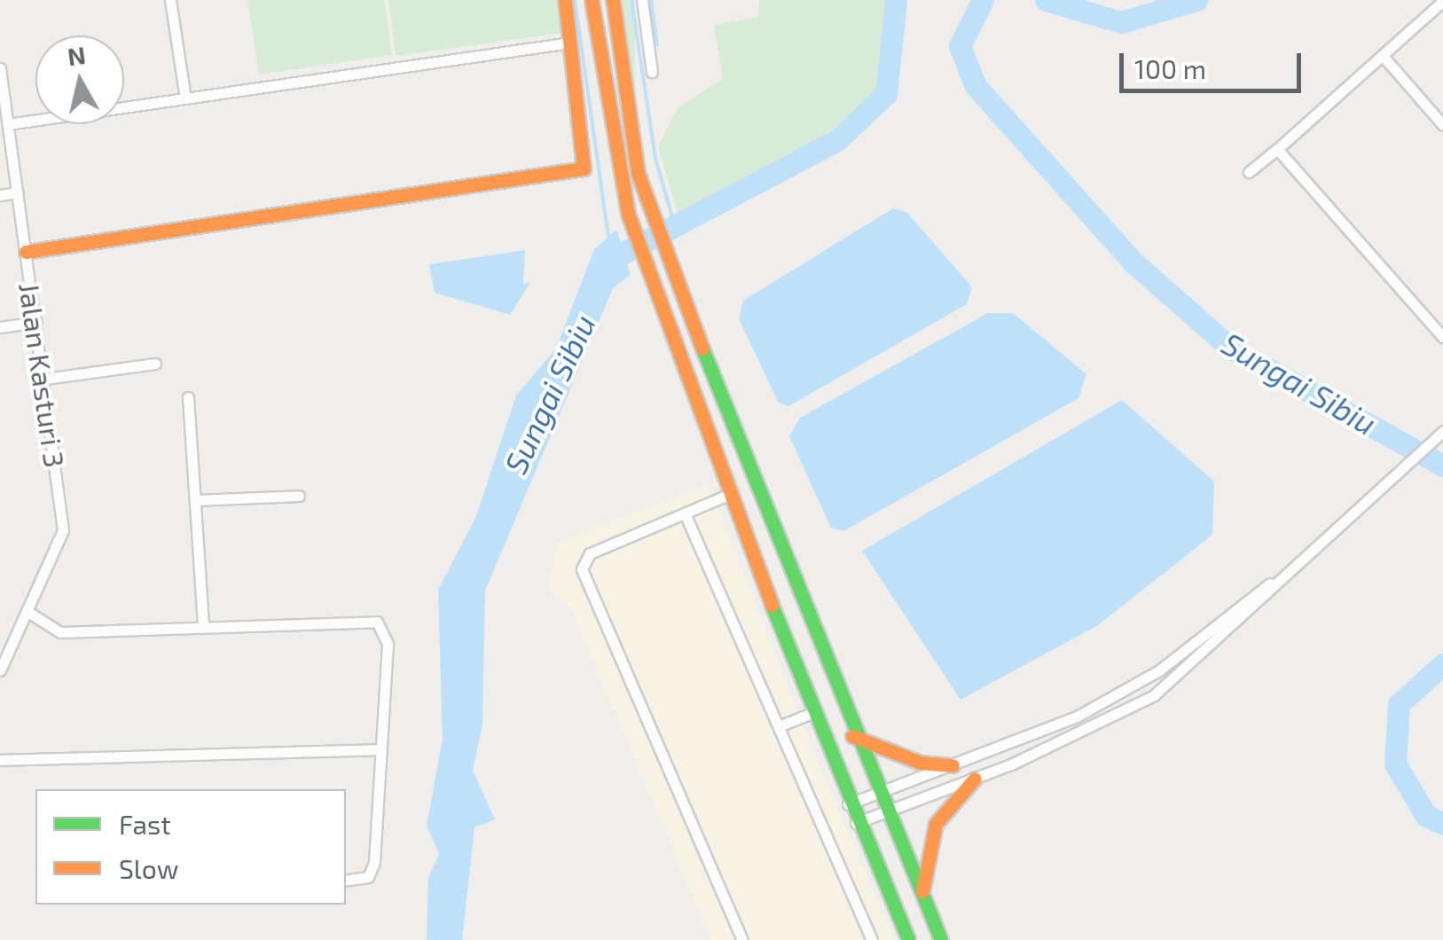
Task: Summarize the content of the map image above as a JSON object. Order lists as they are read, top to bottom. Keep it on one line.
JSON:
{"streets":{"street":["Jalan Kasturi 3"]},"water":["Sungai Sibiu"],"legend":["Fast","Slow"],"scale_bar":"100 m","north":"top"}
